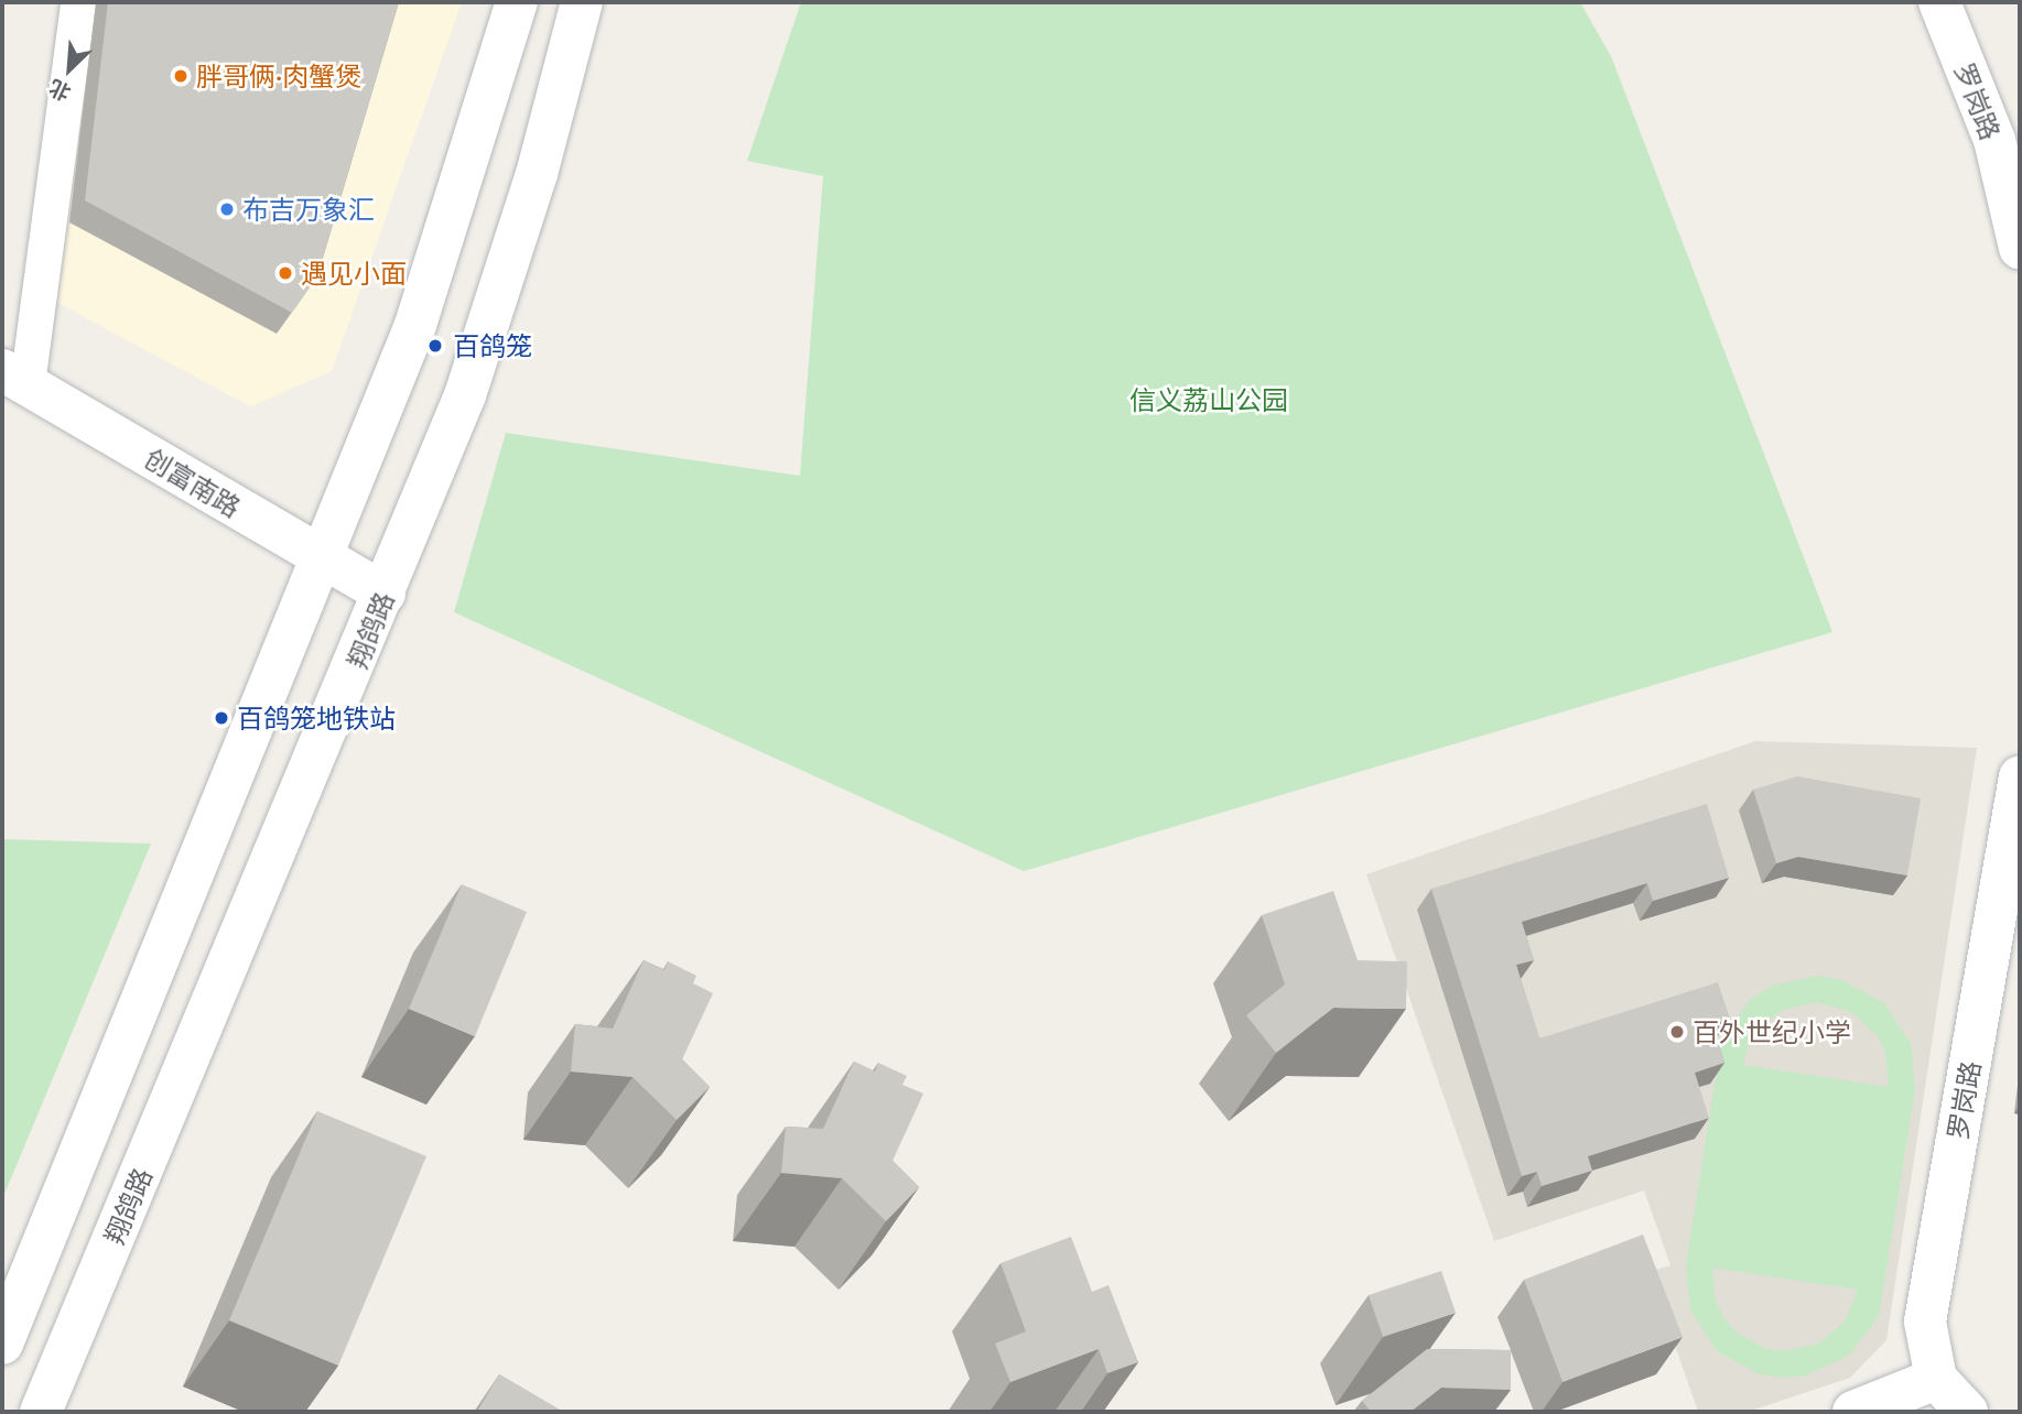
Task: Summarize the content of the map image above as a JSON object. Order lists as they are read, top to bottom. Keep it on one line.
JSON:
{"streets":{"street":["罗岗路","创富南路","翔鸽路"]},"crossings":[["创富南路","翔鸽路"]],"parks":["信义荔山公园"],"places":["胖哥俩·肉蟹煲","布吉万象汇","遇见小面","百鸽笼","百鸽笼地铁站","百外世纪小学"],"north":"bottom left"}
